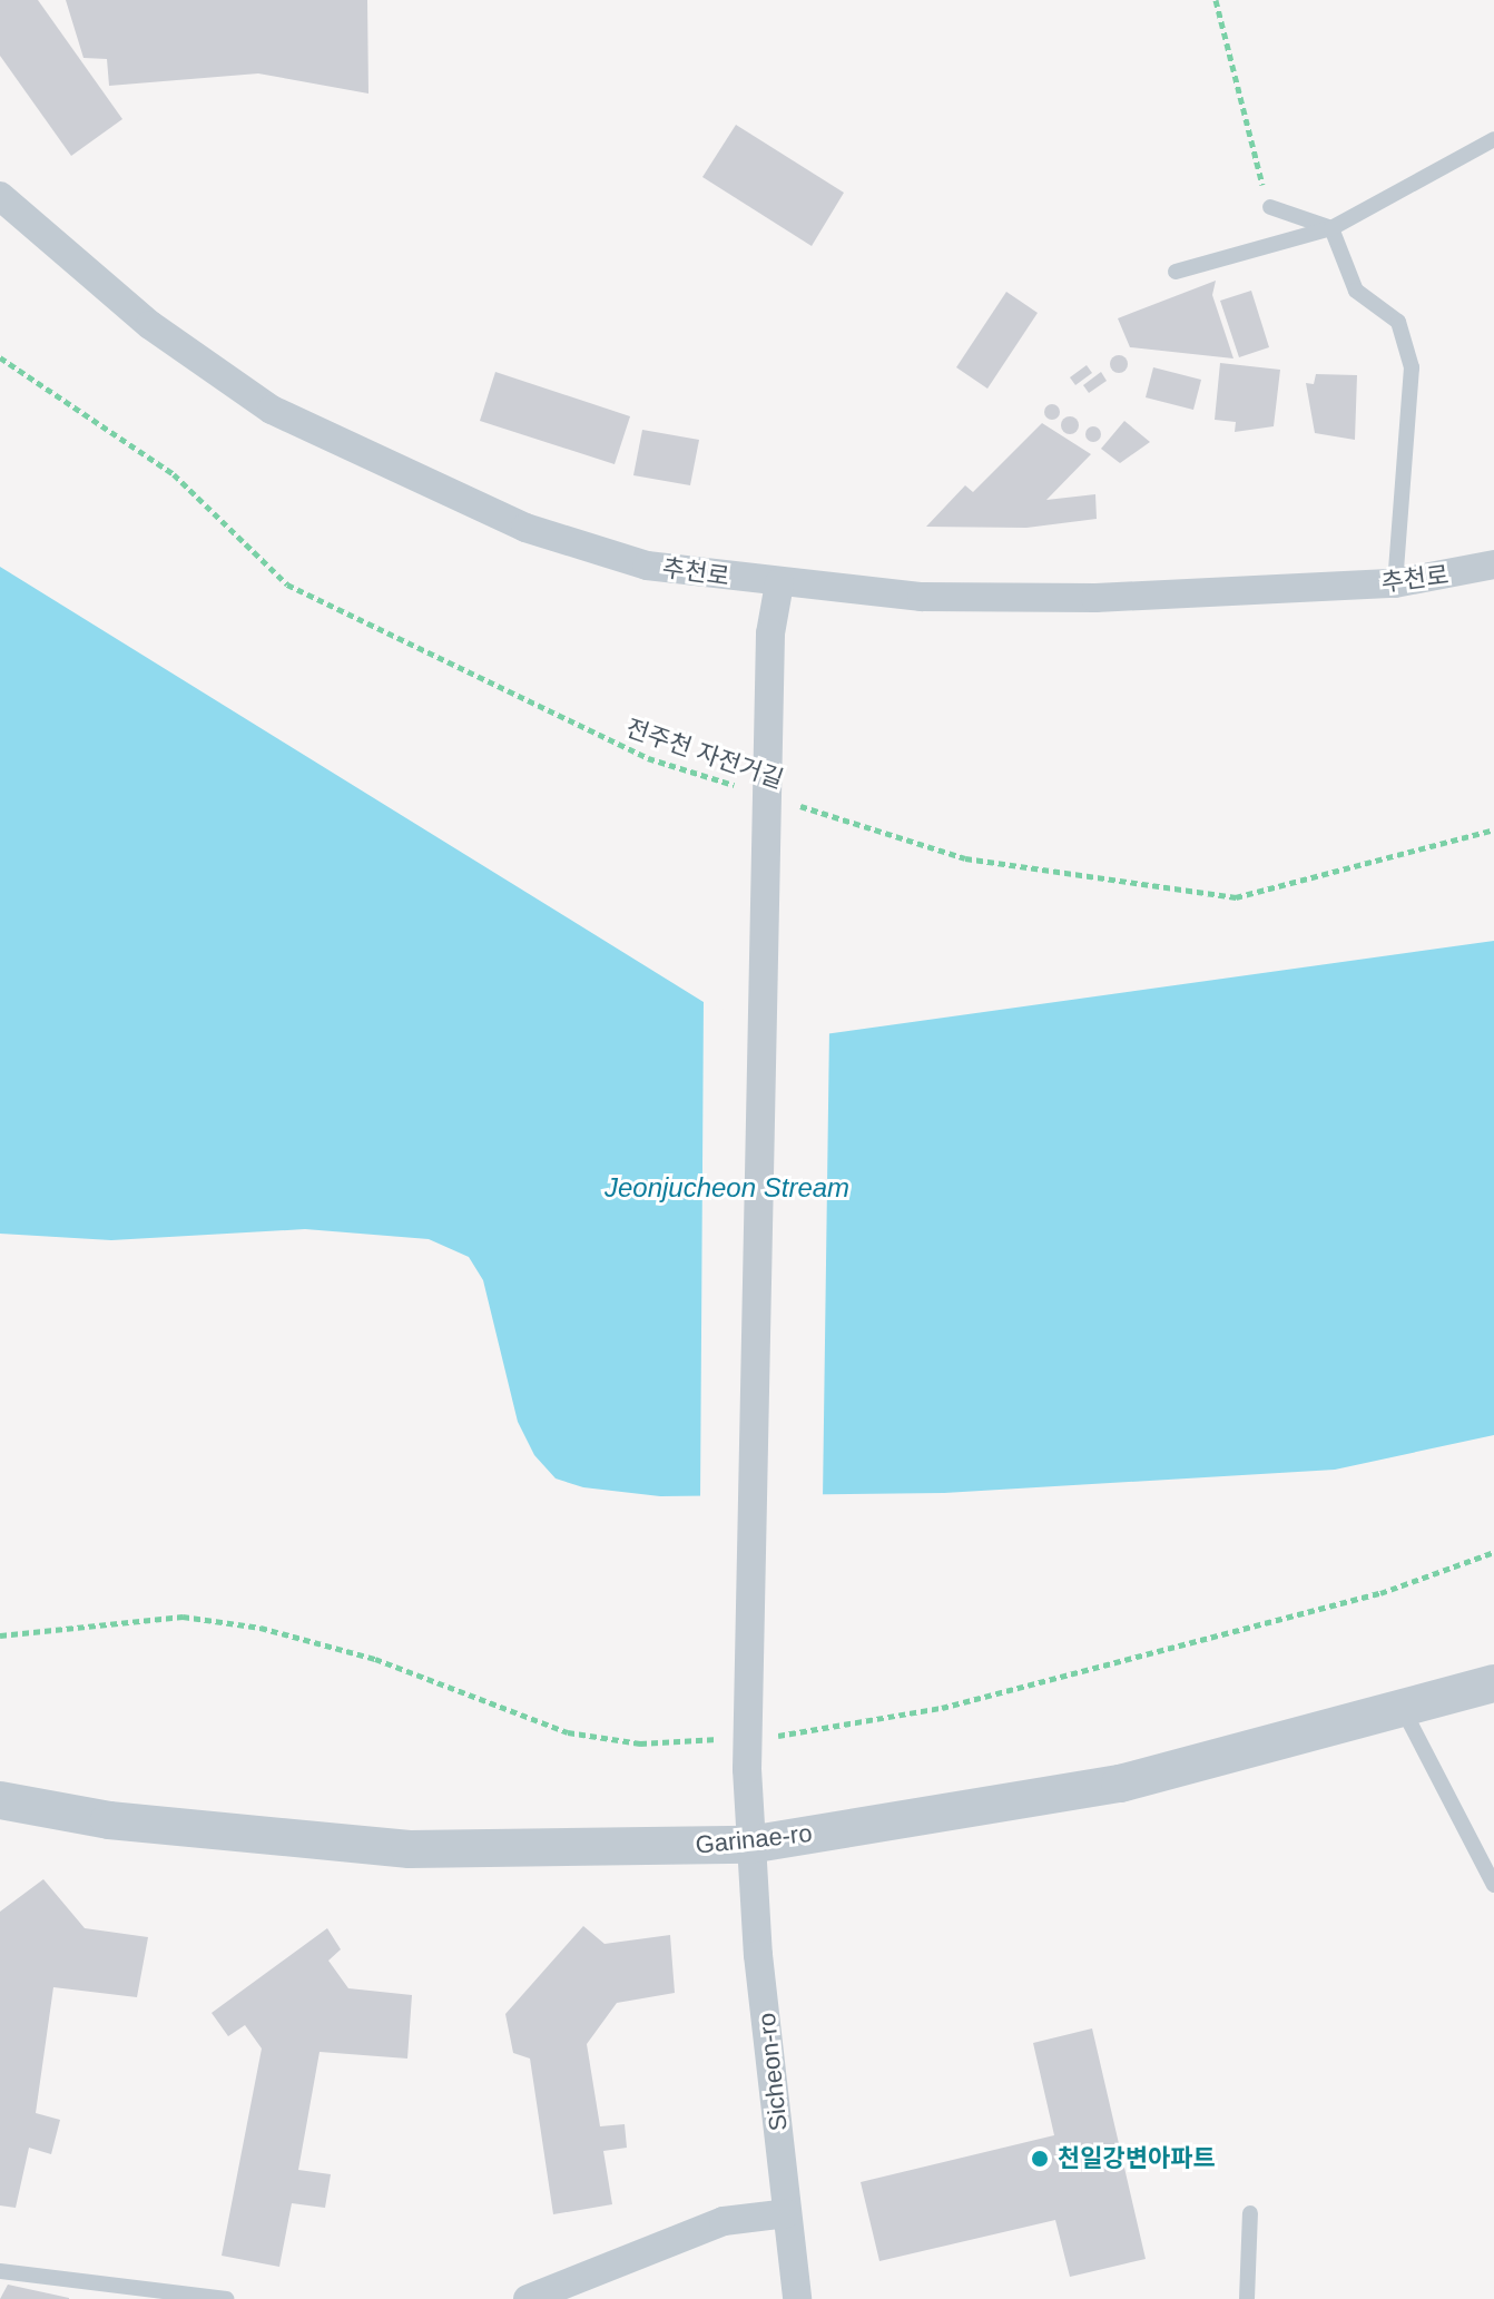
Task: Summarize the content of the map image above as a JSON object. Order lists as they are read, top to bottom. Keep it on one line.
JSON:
{"streets":{"street":["추천로","Garinae-ro","Sicheon-ro"],"path":["전주천 자전거길"]},"crossings":[["추천로","Sicheon-ro"],["Garinae-ro","Sicheon-ro"]],"water":["Jeonjucheon Stream"],"places":["천일강변아파트"]}
